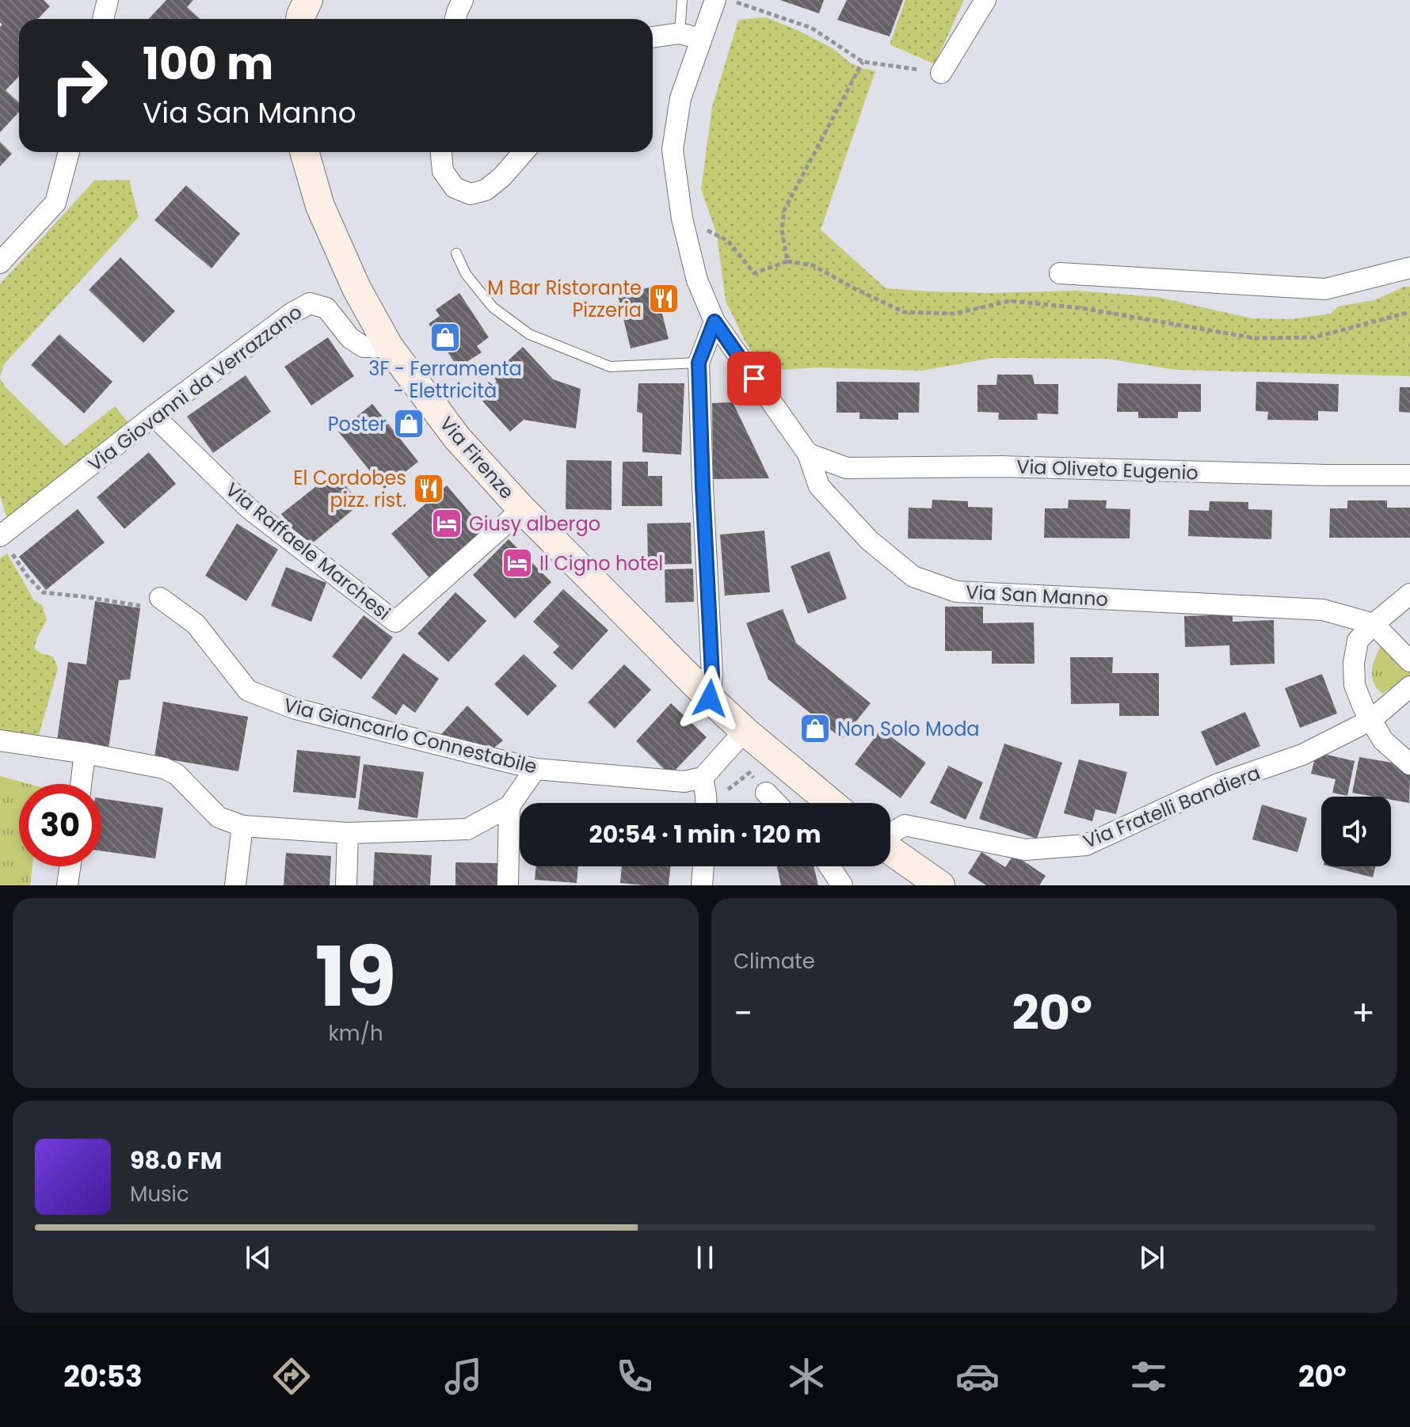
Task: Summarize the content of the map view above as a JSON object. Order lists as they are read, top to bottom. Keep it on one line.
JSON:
{"streets":{"main road":["Via Firenze"],"street":["Via Giovanni da Verrazzano","Via Oliveto Eugenio","Via Raffaele Marchesi","Via San Manno","Via Giancarlo Connestabile","Via Fratelli Bandiera"]},"crossings":[["Via Giovanni da Verrazzano","Via Firenze"],["Via Giovanni da Verrazzano","Via Raffaele Marchesi"],["Via Firenze","Via Raffaele Marchesi"],["Via Oliveto Eugenio","Via San Manno"]],"places":{"restaurant":["M Bar Ristorante Pizzeria","El Cordobes pizz. rist."],"shop":["3F - Ferramenta - Elettricità","Poster","Non Solo Moda"],"hotel":["Giusy albergo","Il Cigno hotel"]},"page":{"turn":["100 m","Via San Manno"],"limit":"30","trip":"20:54 · 1 min · 120 m","tile":[["19","km/h"],"Climate"],"heat":["−","20°","+"],"song":["98.0 FM","Music"],"tabs":["20:53","20°"]}}
